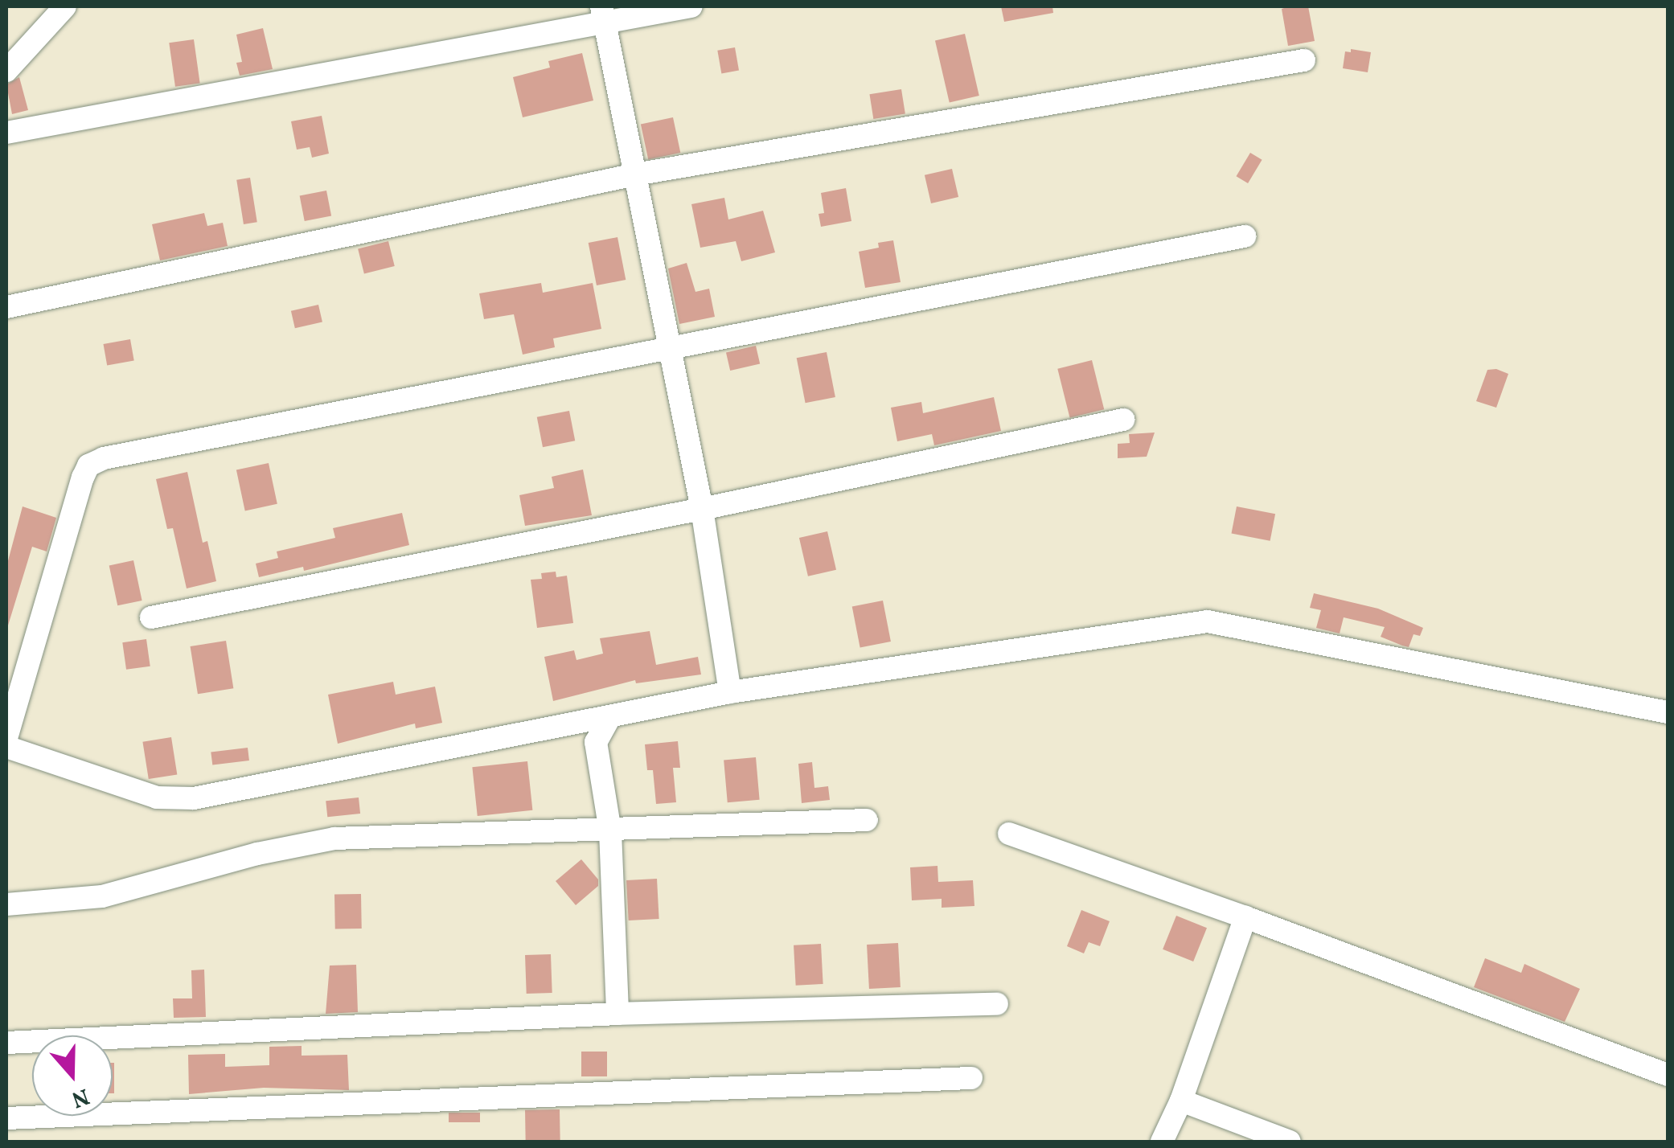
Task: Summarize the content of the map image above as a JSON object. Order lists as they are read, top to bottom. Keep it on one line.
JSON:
{"north":"bottom"}
